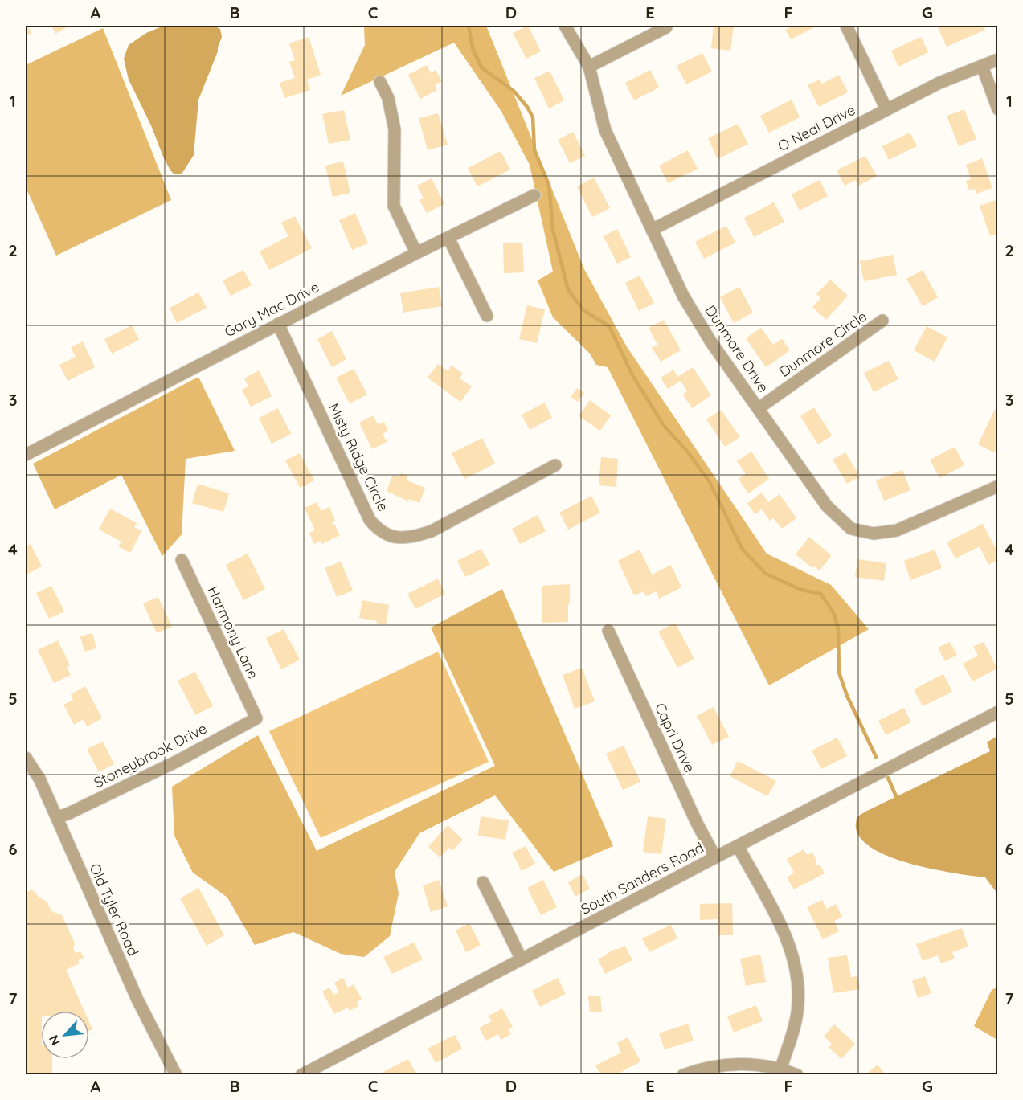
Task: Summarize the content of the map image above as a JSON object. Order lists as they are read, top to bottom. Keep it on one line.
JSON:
{"streets":{"street":["O Neal Drive","Gary Mac Drive","Dunmore Circle","Dunmore Drive","Misty Ridge Circle","Harmony Lane","Capri Drive","Stoneybrook Drive","South Sanders Road","Old Tyler Road"]},"crossings":[["O Neal Drive","Dunmore Drive"],["Gary Mac Drive","Misty Ridge Circle"],["Dunmore Circle","Dunmore Drive"],["Harmony Lane","Stoneybrook Drive"],["Capri Drive","South Sanders Road"],["Stoneybrook Drive","Old Tyler Road"]],"north":"bottom left","grid":{"columns":["A","B","C","D","E","F","G"],"rows":["1","2","3","4","5","6","7"]}}
